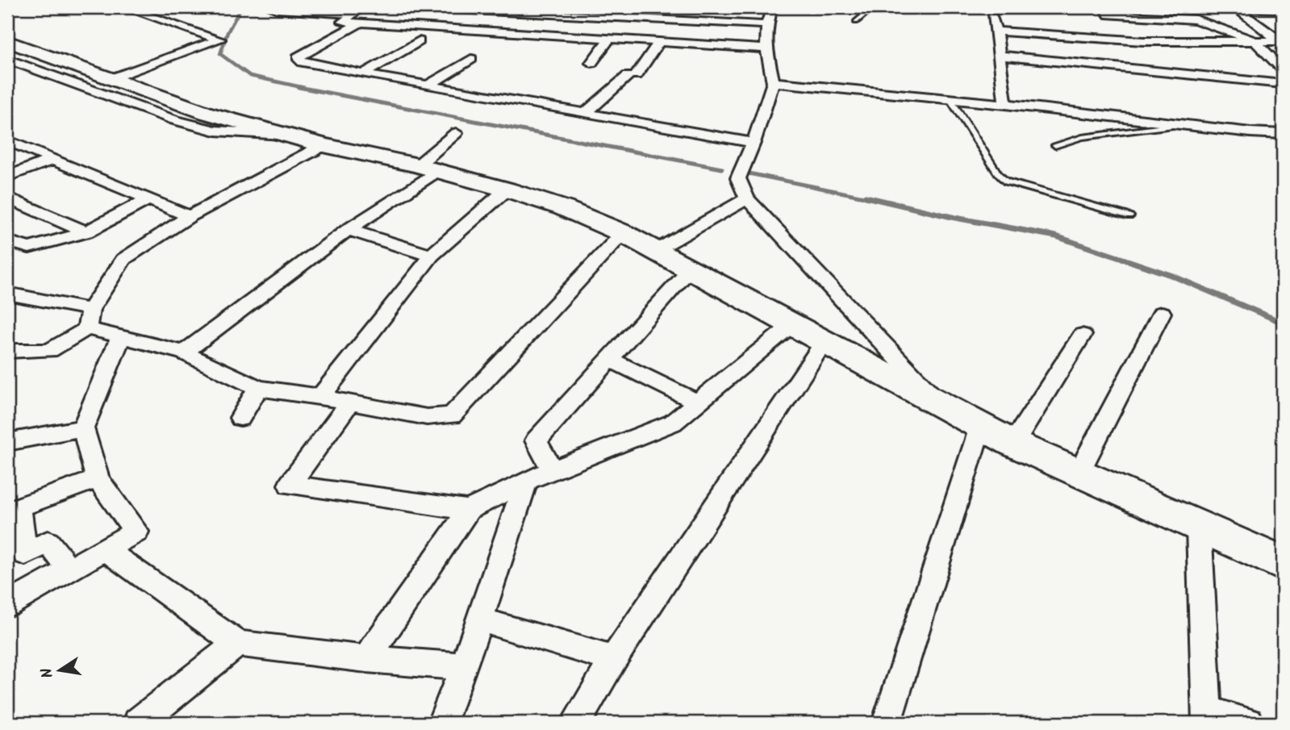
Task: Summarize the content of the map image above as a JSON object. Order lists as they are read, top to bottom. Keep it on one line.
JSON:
{"north":"left"}
